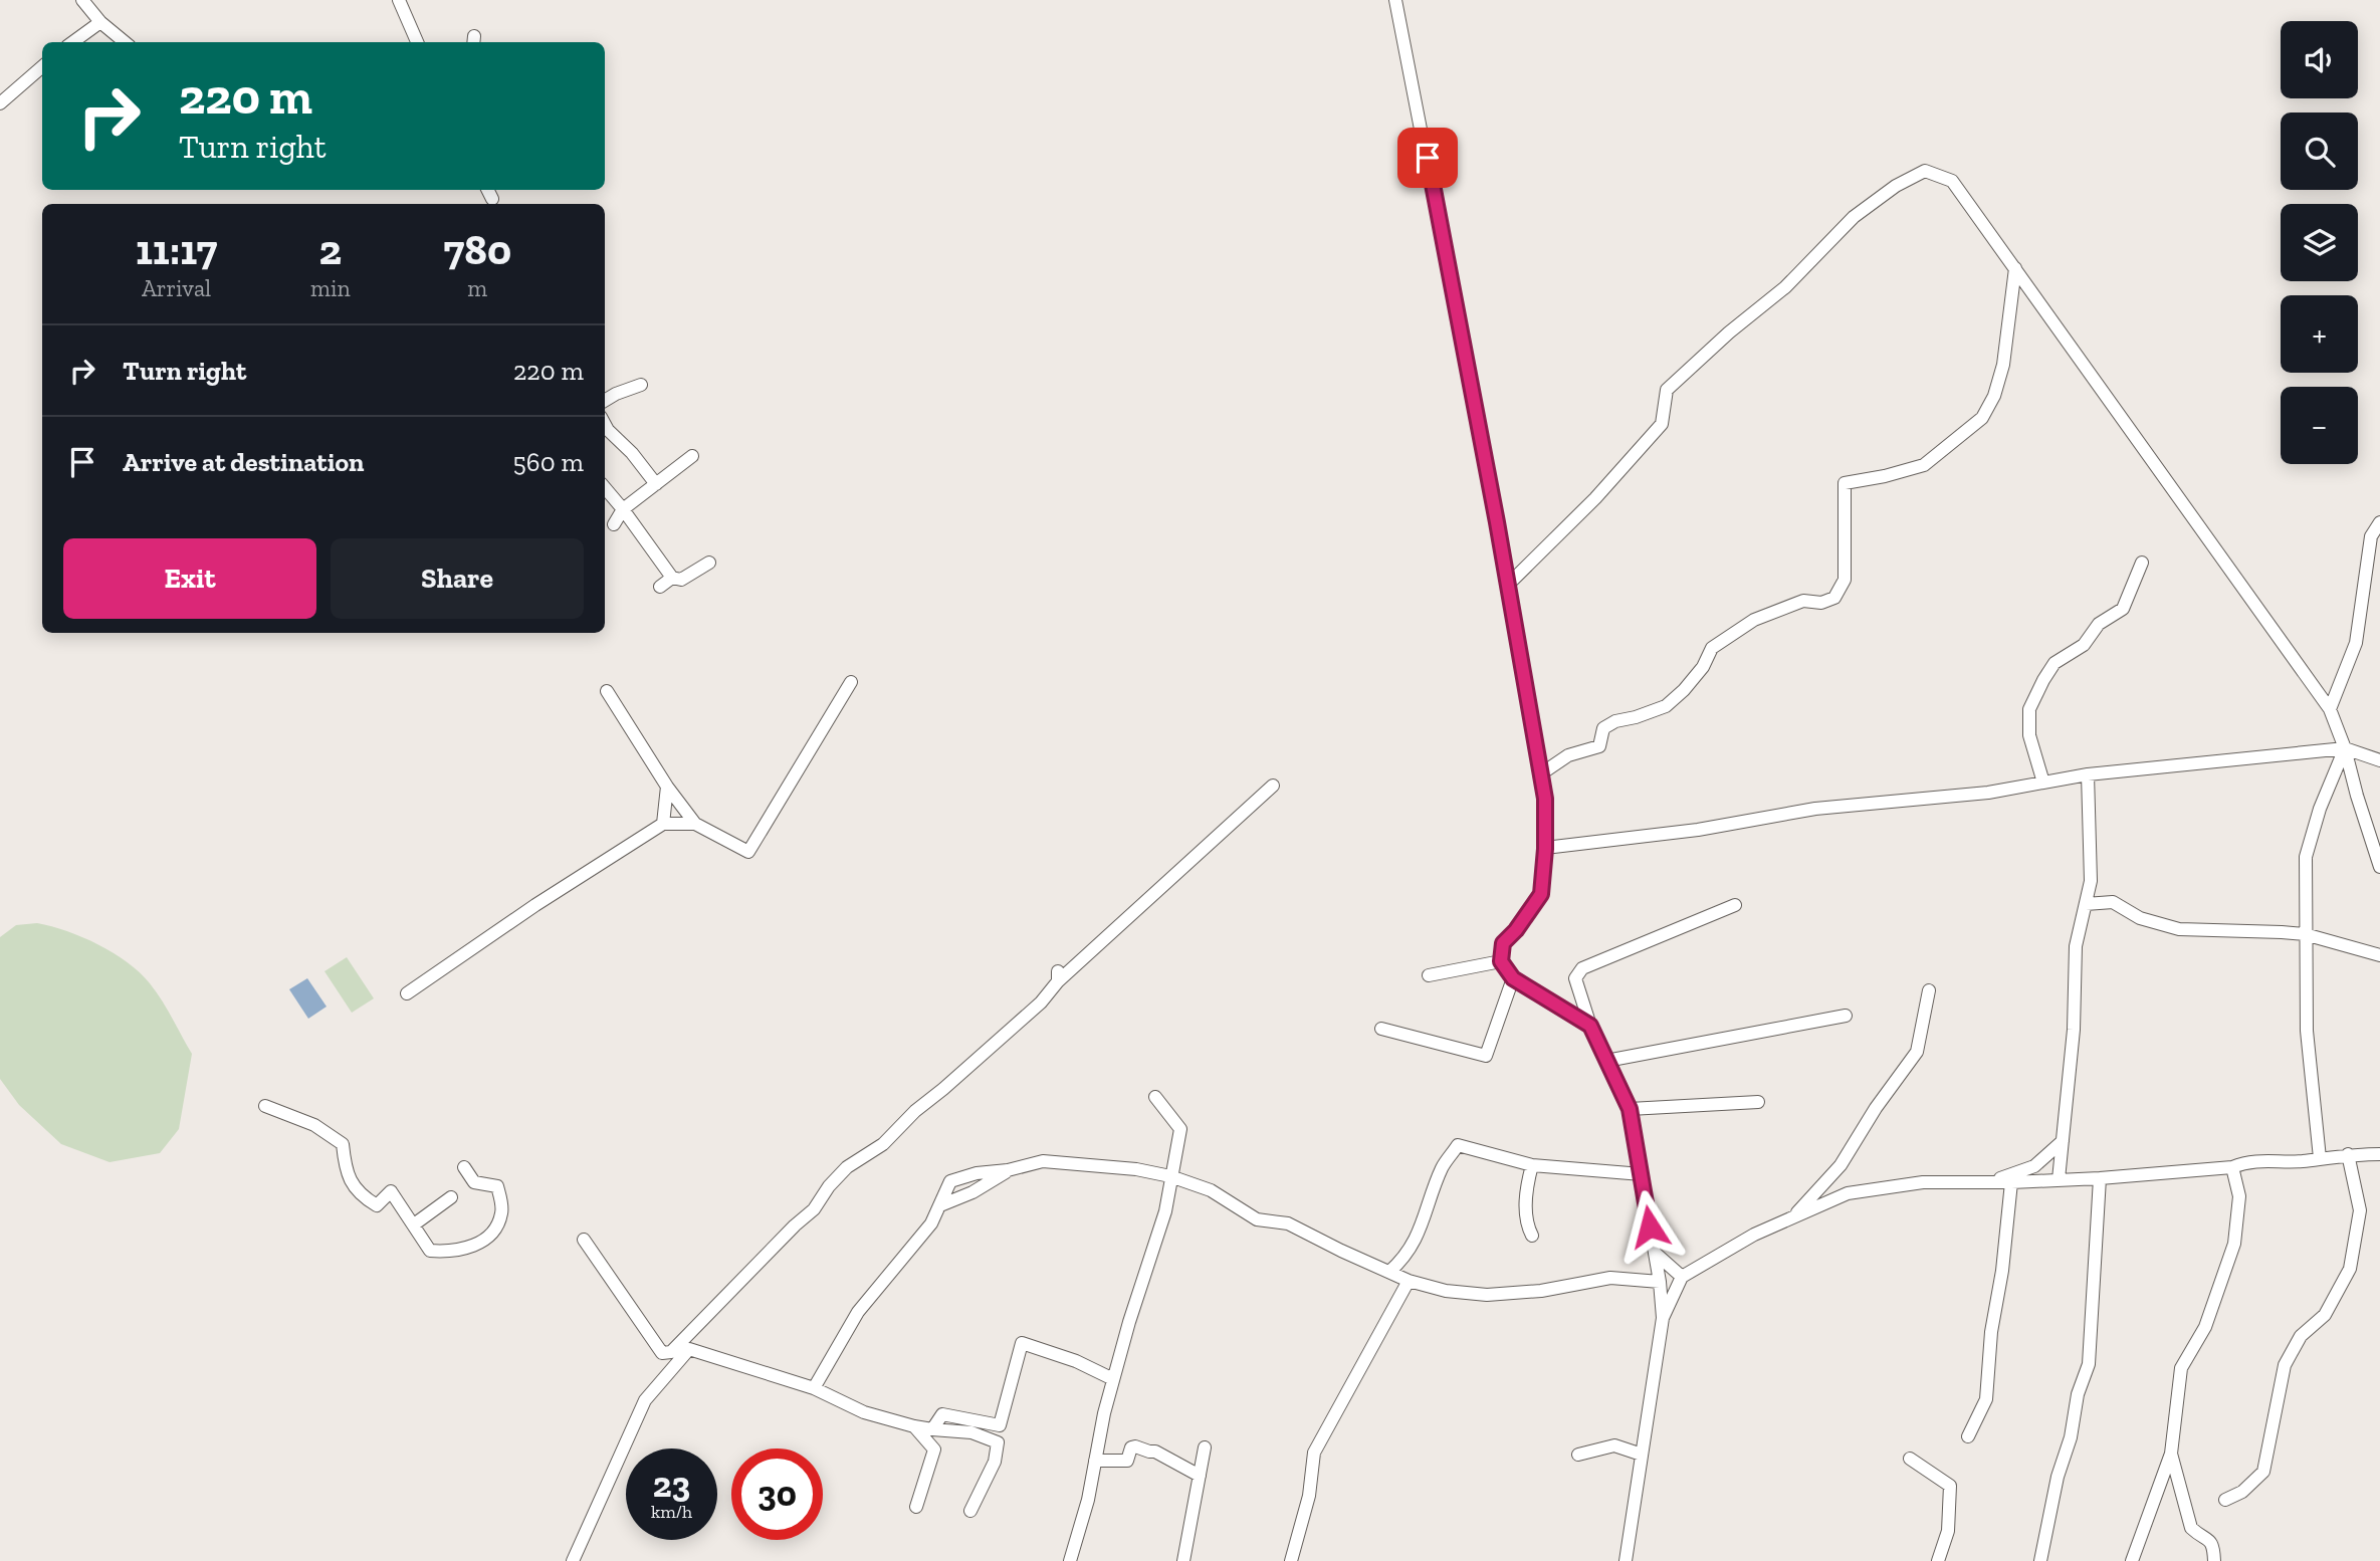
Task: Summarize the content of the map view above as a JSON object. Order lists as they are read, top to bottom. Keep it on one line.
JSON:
{"page":{"map_buttons":["+","−"],"turn":["220 m","Turn right"],"eta":["11:17","Arrival","2","min","780","m"],"list":[{"name":"Turn right","value":"220 m"},{"name":"Arrive at destination","value":"560 m"}],"buttons":["Exit","Share"],"speed":"23 km/h","limit":"30"}}
